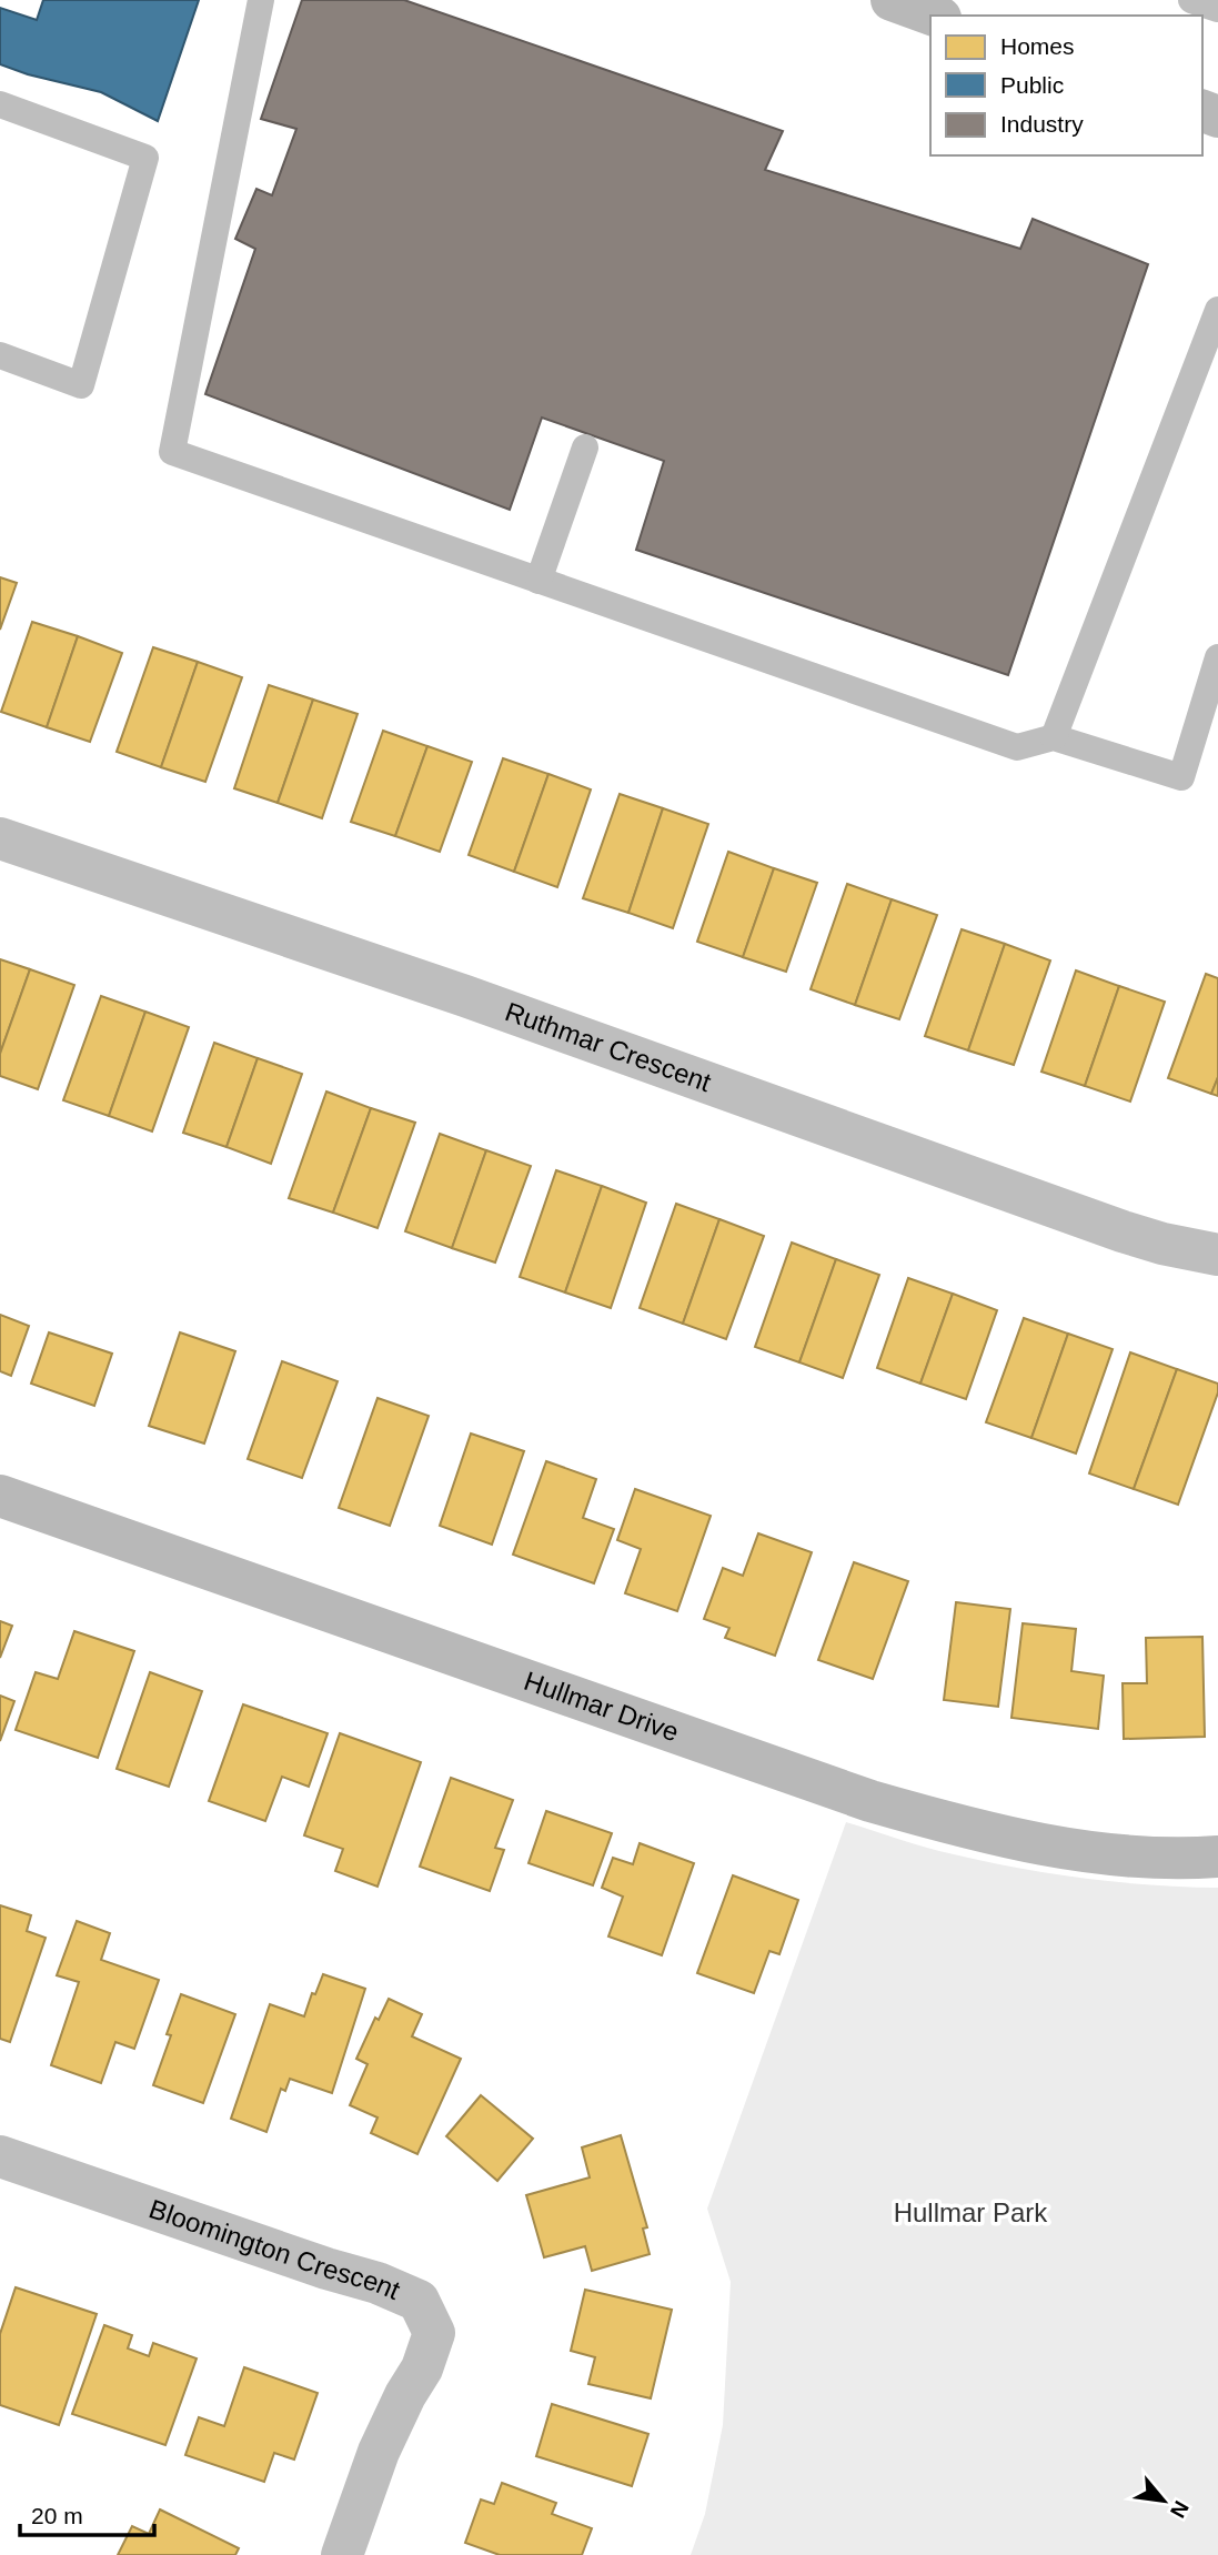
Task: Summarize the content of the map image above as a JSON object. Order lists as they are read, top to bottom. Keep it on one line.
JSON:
{"streets":{"street":["Ruthmar Crescent","Hullmar Drive","Bloomington Crescent"]},"parks":["Hullmar Park"],"legend":["Homes","Public","Industry"],"scale_bar":"20 m","north":"bottom right"}
